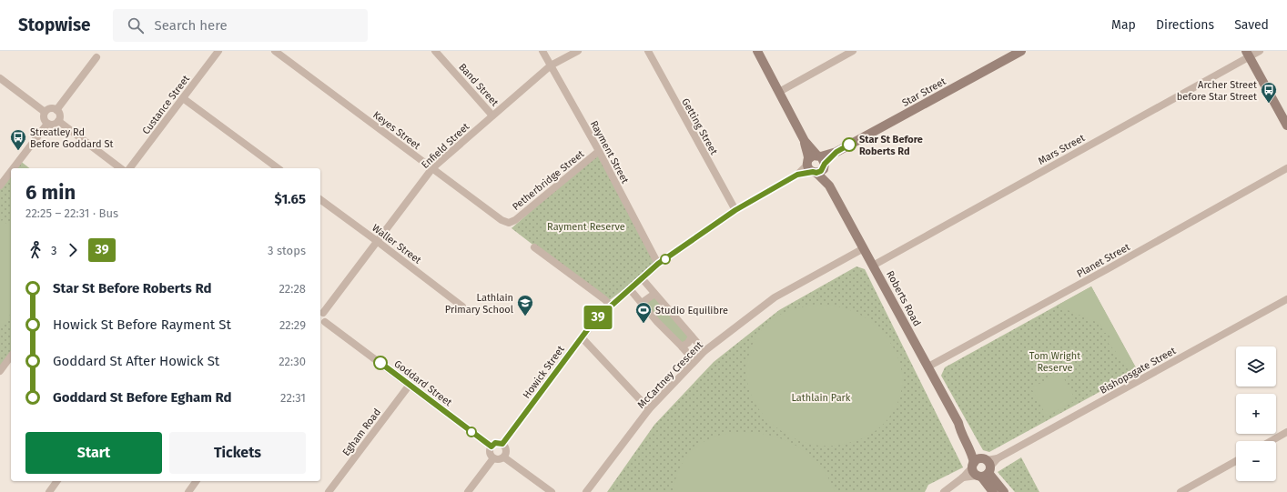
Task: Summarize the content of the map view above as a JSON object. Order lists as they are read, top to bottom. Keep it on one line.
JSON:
{"streets":{"main road":["Star Street","Roberts Road"],"street":["Band Street","Custance Street","Getting Street","Keyes Street","Enfield Street","Mars Street","Rayment Street","Petherbridge Street","Waller Street","Planet Street","Bishopsgate Street","Howick Street","McCartney Crescent","Goddard Street","Egham Road"]},"crossings":[["Band Street","Enfield Street"],["Star Street","Roberts Road"],["Star Street","Howick Street"],["Getting Street","Howick Street"],["Keyes Street","Enfield Street"],["Keyes Street","Petherbridge Street"],["Enfield Street","Rayment Street"],["Enfield Street","Waller Street"],["Mars Street","Roberts Road"],["Rayment Street","Petherbridge Street"],["Rayment Street","Howick Street"],["Planet Street","Roberts Road"],["Roberts Road","Bishopsgate Street"],["Roberts Road","Howick Street"],["Roberts Road","McCartney Crescent"],["Howick Street","Goddard Street"],["Goddard Street","Egham Road"]],"parks":["Rayment Reserve","Tom Wright Reserve","Lathlain Park"],"places":{"bus stop":["Archer Street before Star Street","Streatley Rd Before Goddard St"],"other":["Star St Before Roberts Rd"],"school or university":["Lathlain Primary School"],"sports":["Studio Equilibre"]},"lines":["bus line 39"],"page":{"header":"Stopwise","search":"Search here","nav":["Map","Directions","Saved"],"on_map":"39","heading":["6 min","22:25 – 22:31 · Bus","$1.65"],"legs":["3","39","3 stops"],"list":[{"name":"Star St Before Roberts Rd","value":"22:28"},{"name":"Howick St Before Rayment St","value":"22:29"},{"name":"Goddard St After Howick St","value":"22:30"},{"name":"Goddard St Before Egham Rd","value":"22:31"}],"map_buttons":["+","−"],"buttons":["Start","Tickets"]}}
